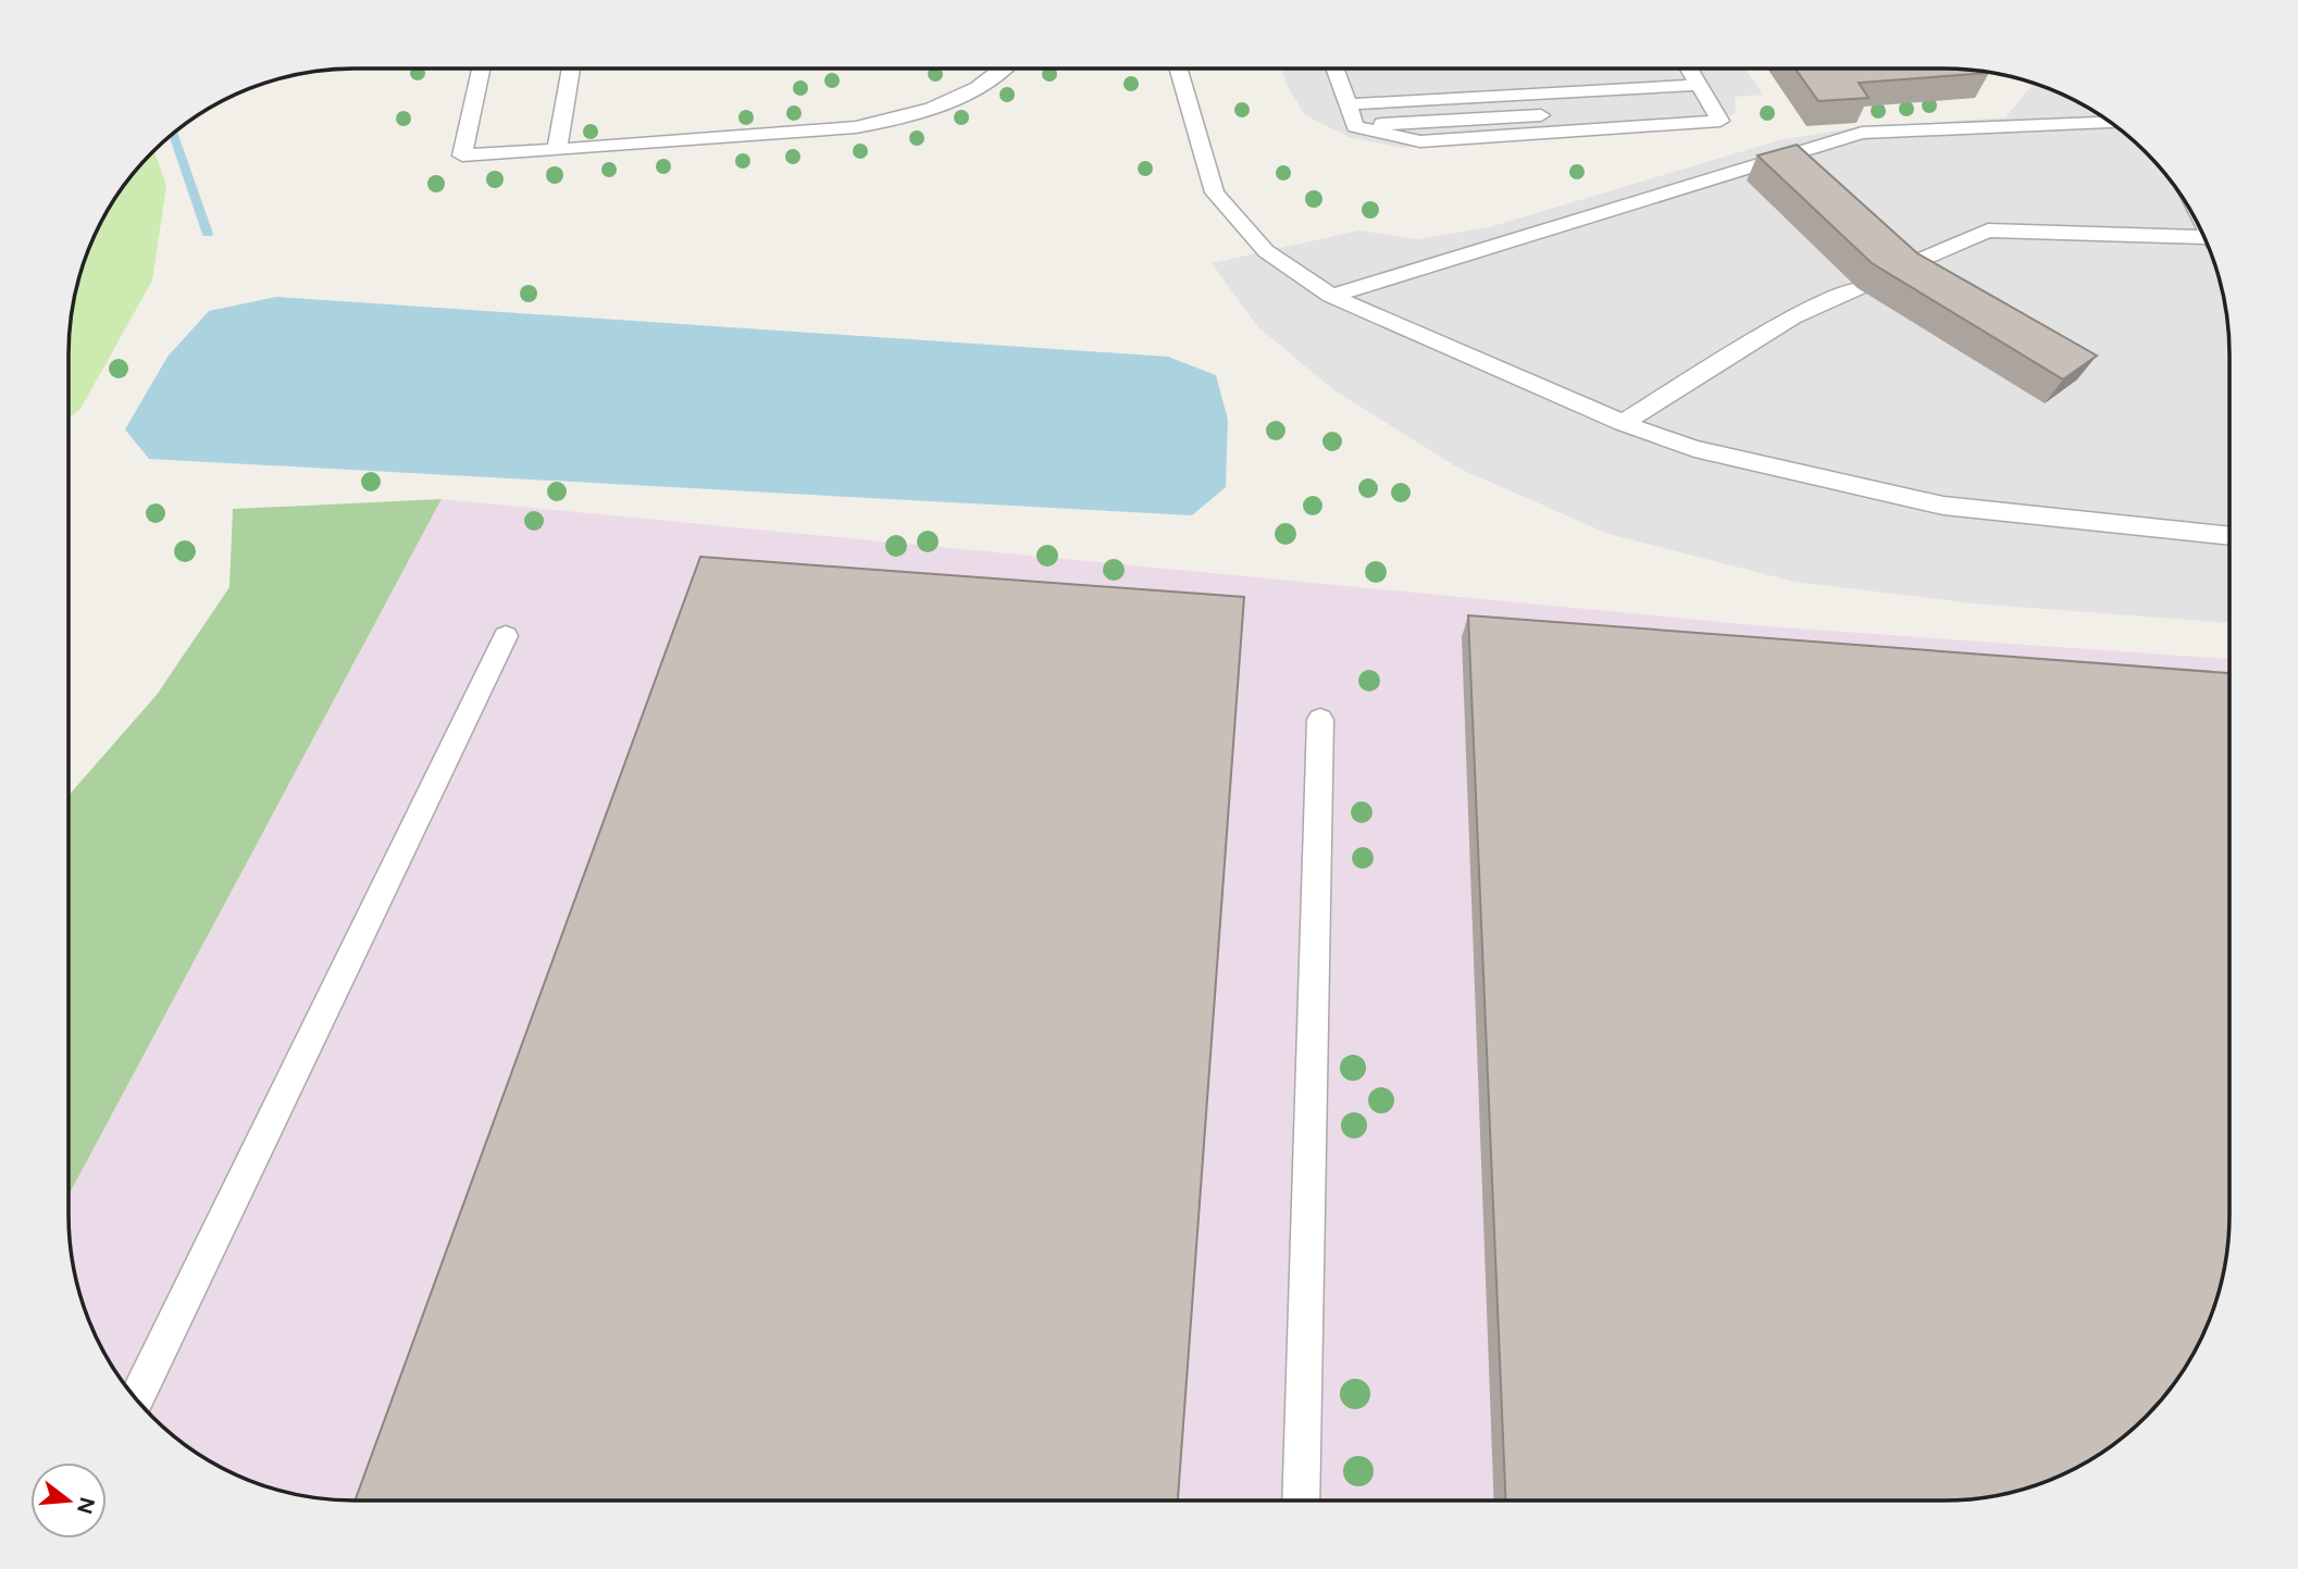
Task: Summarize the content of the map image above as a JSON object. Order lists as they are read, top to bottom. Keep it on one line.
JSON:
{"north":"right"}
